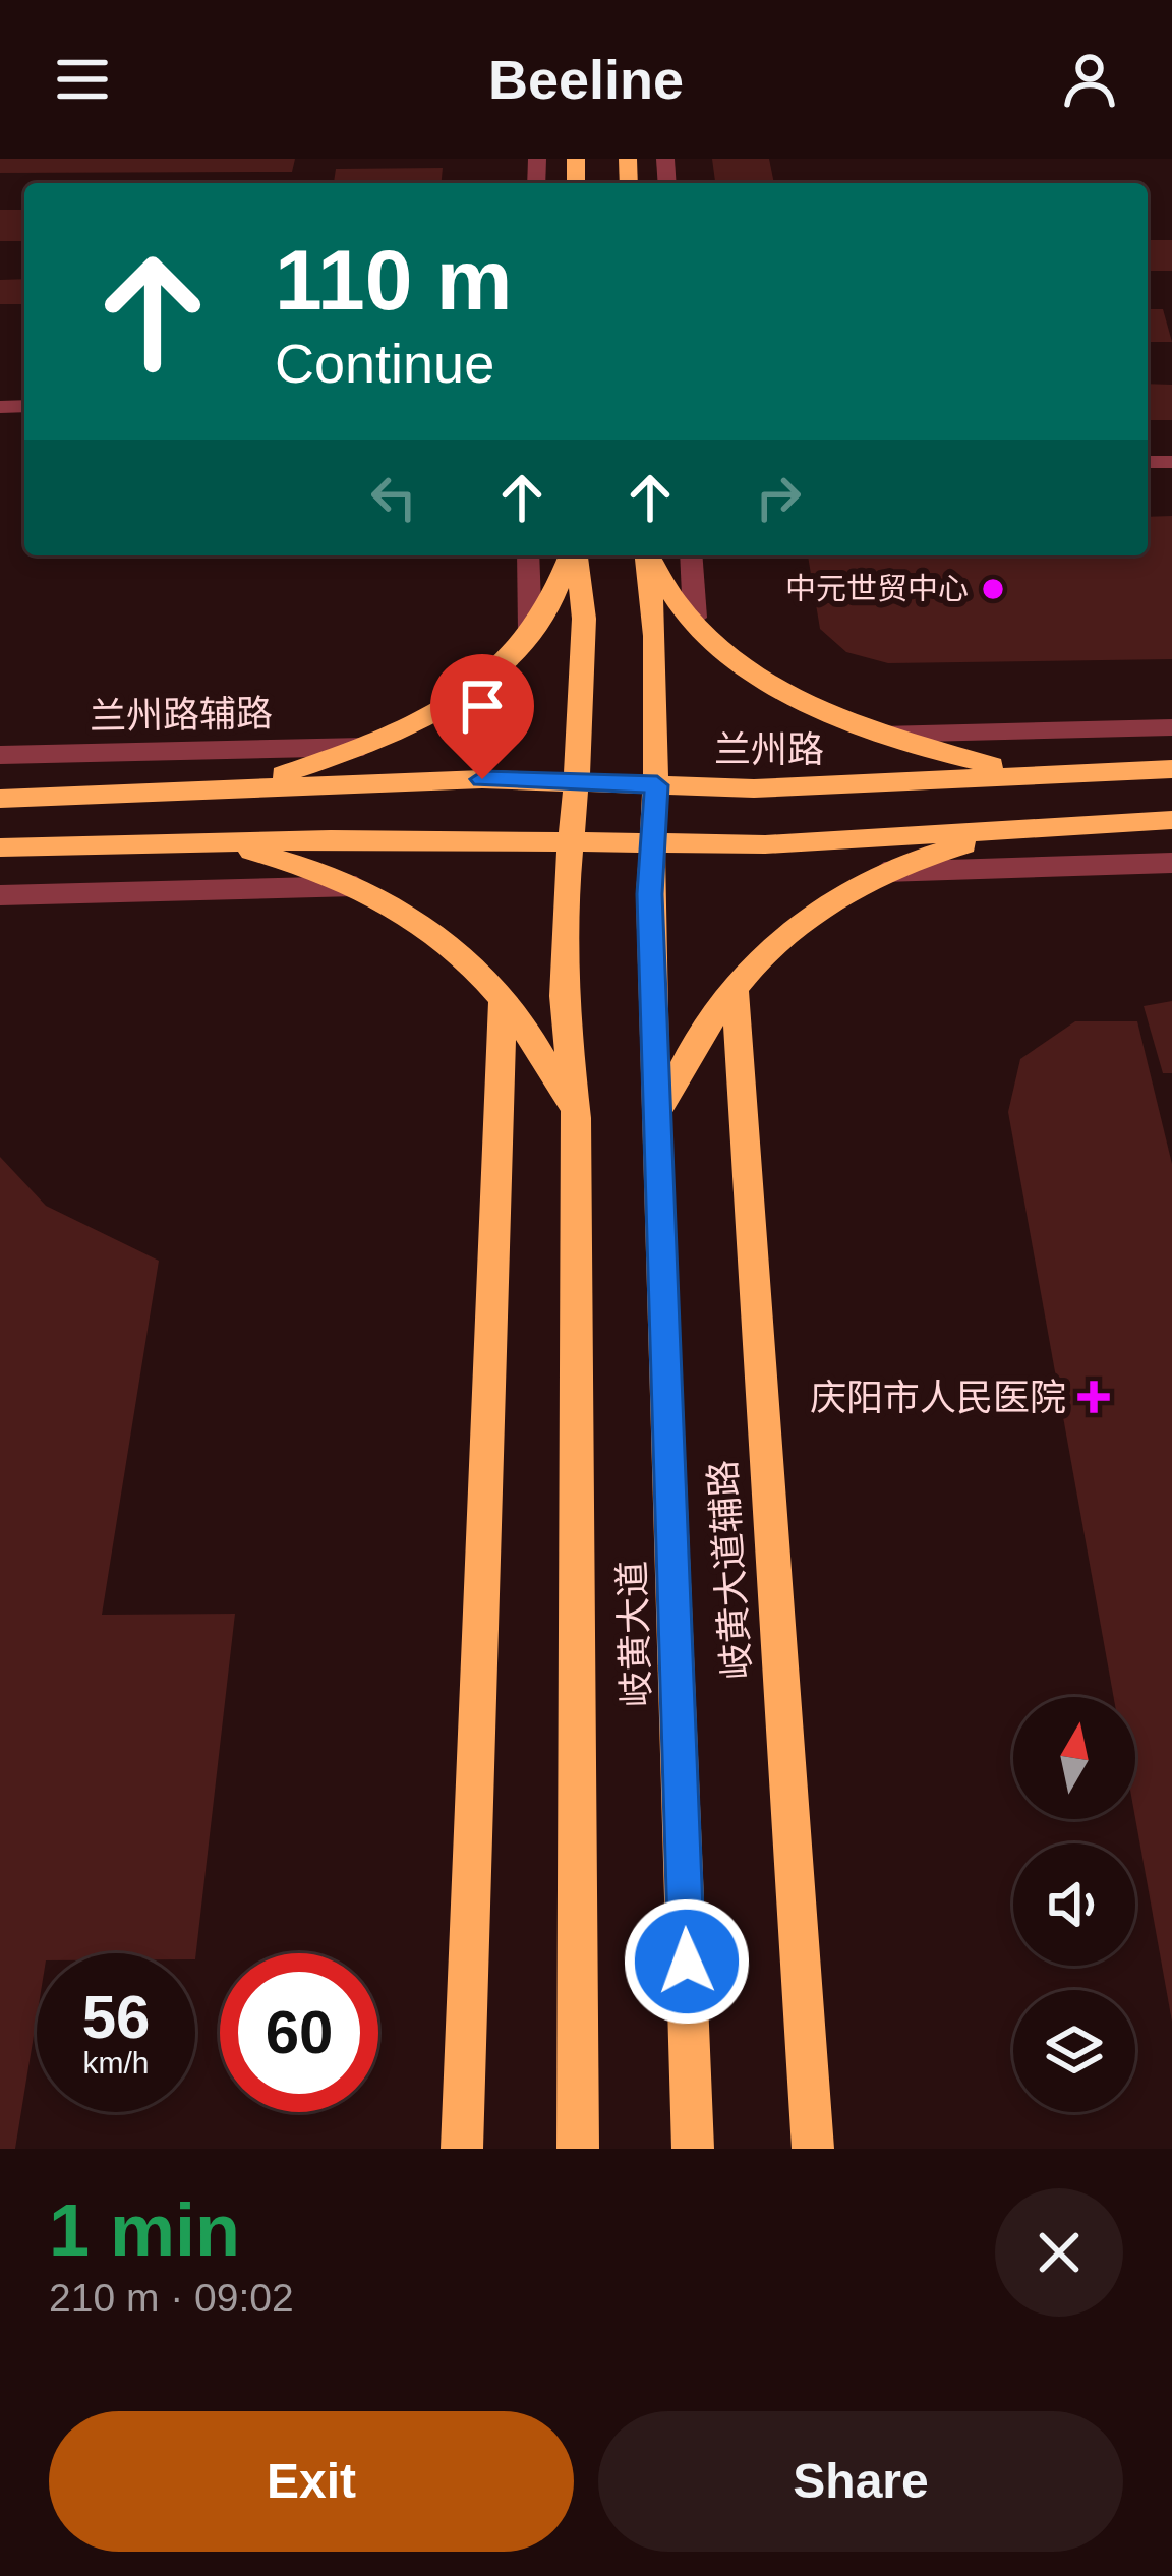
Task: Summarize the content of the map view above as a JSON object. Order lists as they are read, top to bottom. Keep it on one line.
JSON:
{"streets":{"main road":["兰州路","岐黄大道辅路","岐黄大道"],"street":["兰州路辅路"]},"crossings":[["兰州路","岐黄大道"]],"places":{"other":["中元世贸中心"],"health":["庆阳市人民医院"]},"north":"top","page":{"header":"Beeline","turn":["110 m","Continue"],"speed":"56 km/h","limit":"60","heading":["1 min","210 m · 09:02"],"buttons":["Exit","Share"]}}
